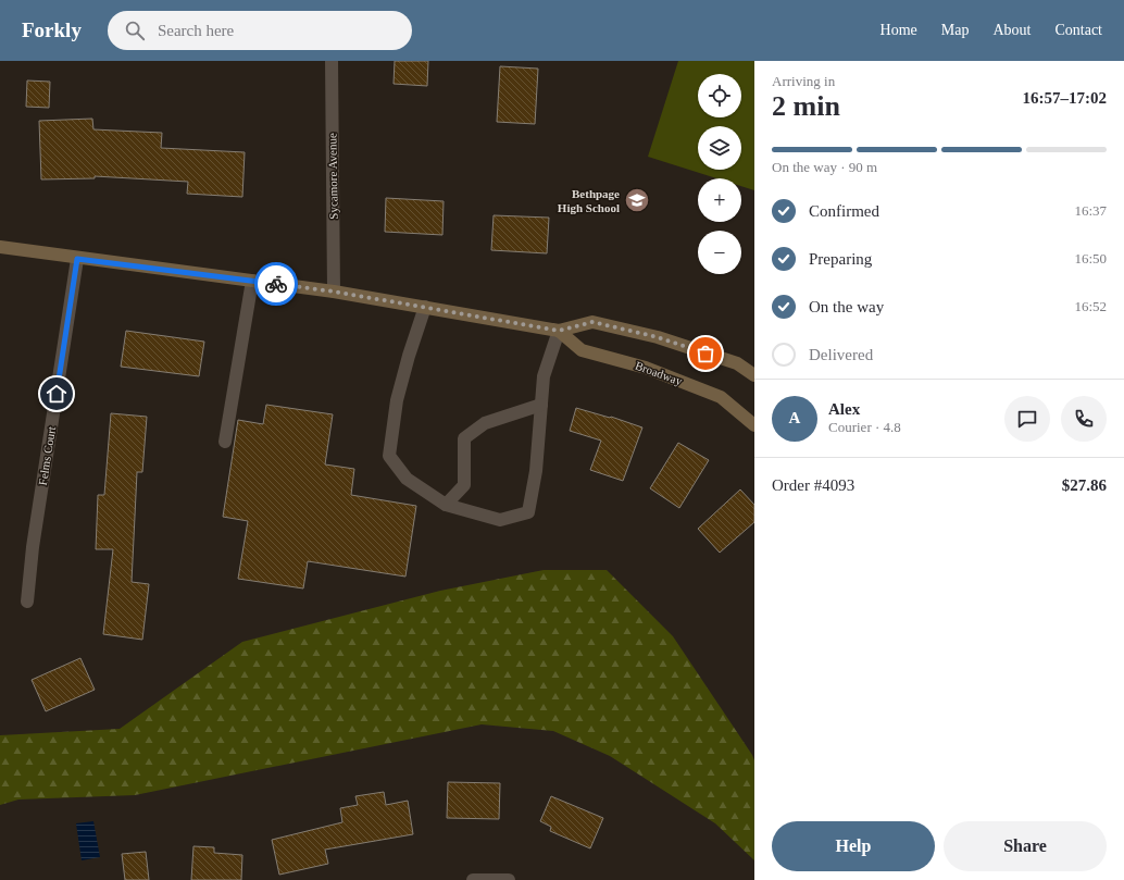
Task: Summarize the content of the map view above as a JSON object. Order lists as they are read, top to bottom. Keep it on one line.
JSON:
{"streets":{"main road":["Broadway"],"street":["Sycamore Avenue","Felms Court"]},"places":{"school or university":["Bethpage High School"]},"page":{"header":"Forkly","search":"Search here","nav":["Home","Map","About","Contact"],"heading":["2 min","Arriving in","16:57–17:02"],"panel":["Alex","Courier · 4.8","Order #4093","$27.86"],"map_buttons":["+","−"],"bar":"On the way · 90 m","list":[["Confirmed","16:37"],["Preparing","16:50"],["On the way","16:52"],"Delivered"],"round":"A","buttons":["Help","Share"]}}
